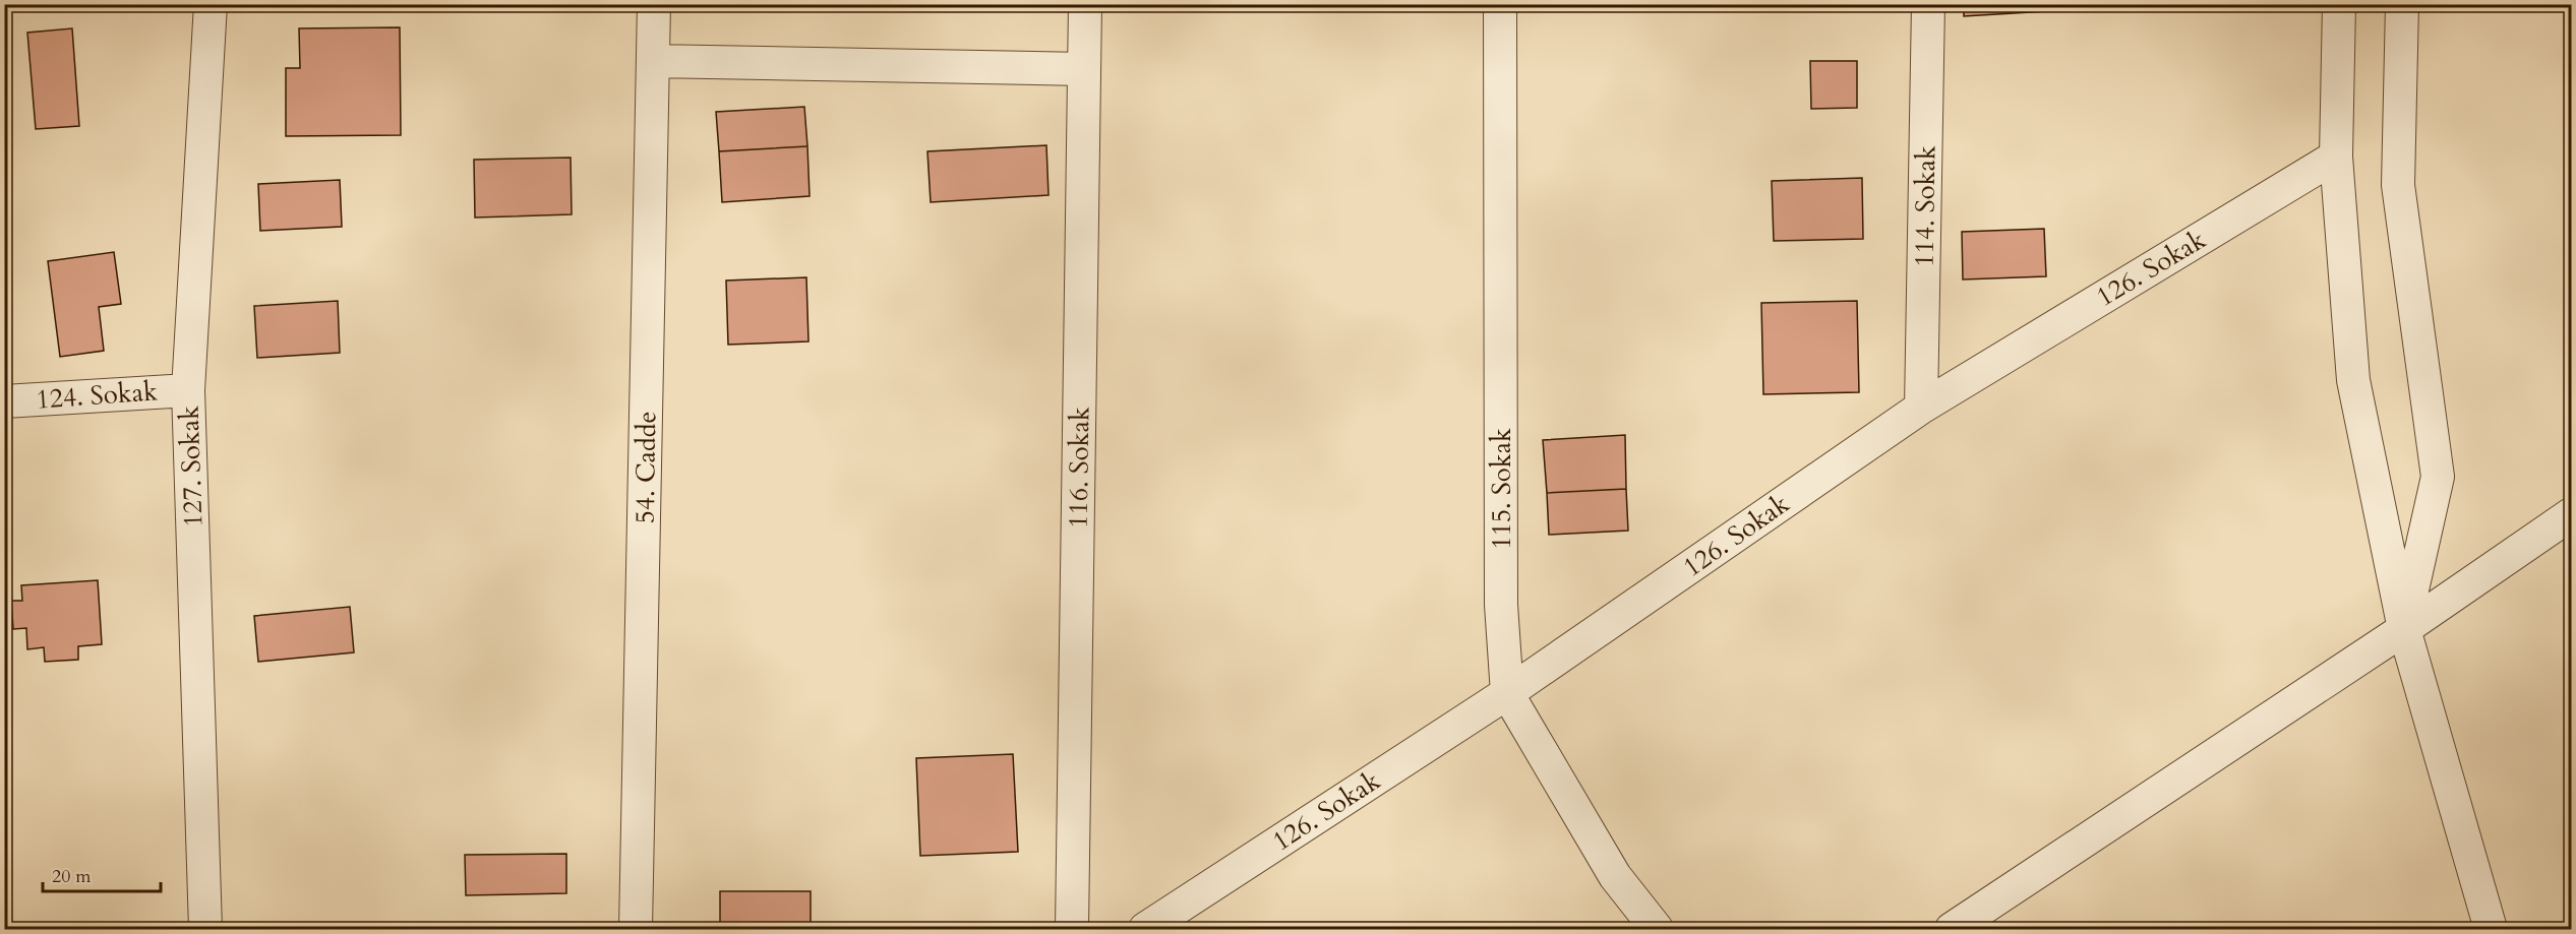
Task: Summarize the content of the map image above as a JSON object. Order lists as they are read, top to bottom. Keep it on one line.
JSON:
{"streets":{"street":["114. Sokak","126. Sokak","124. Sokak","127. Sokak","54. Cadde","116. Sokak","115. Sokak"]},"crossings":[["114. Sokak","126. Sokak"],["126. Sokak","115. Sokak"],["124. Sokak","127. Sokak"]],"scale_bar":"20 m"}
